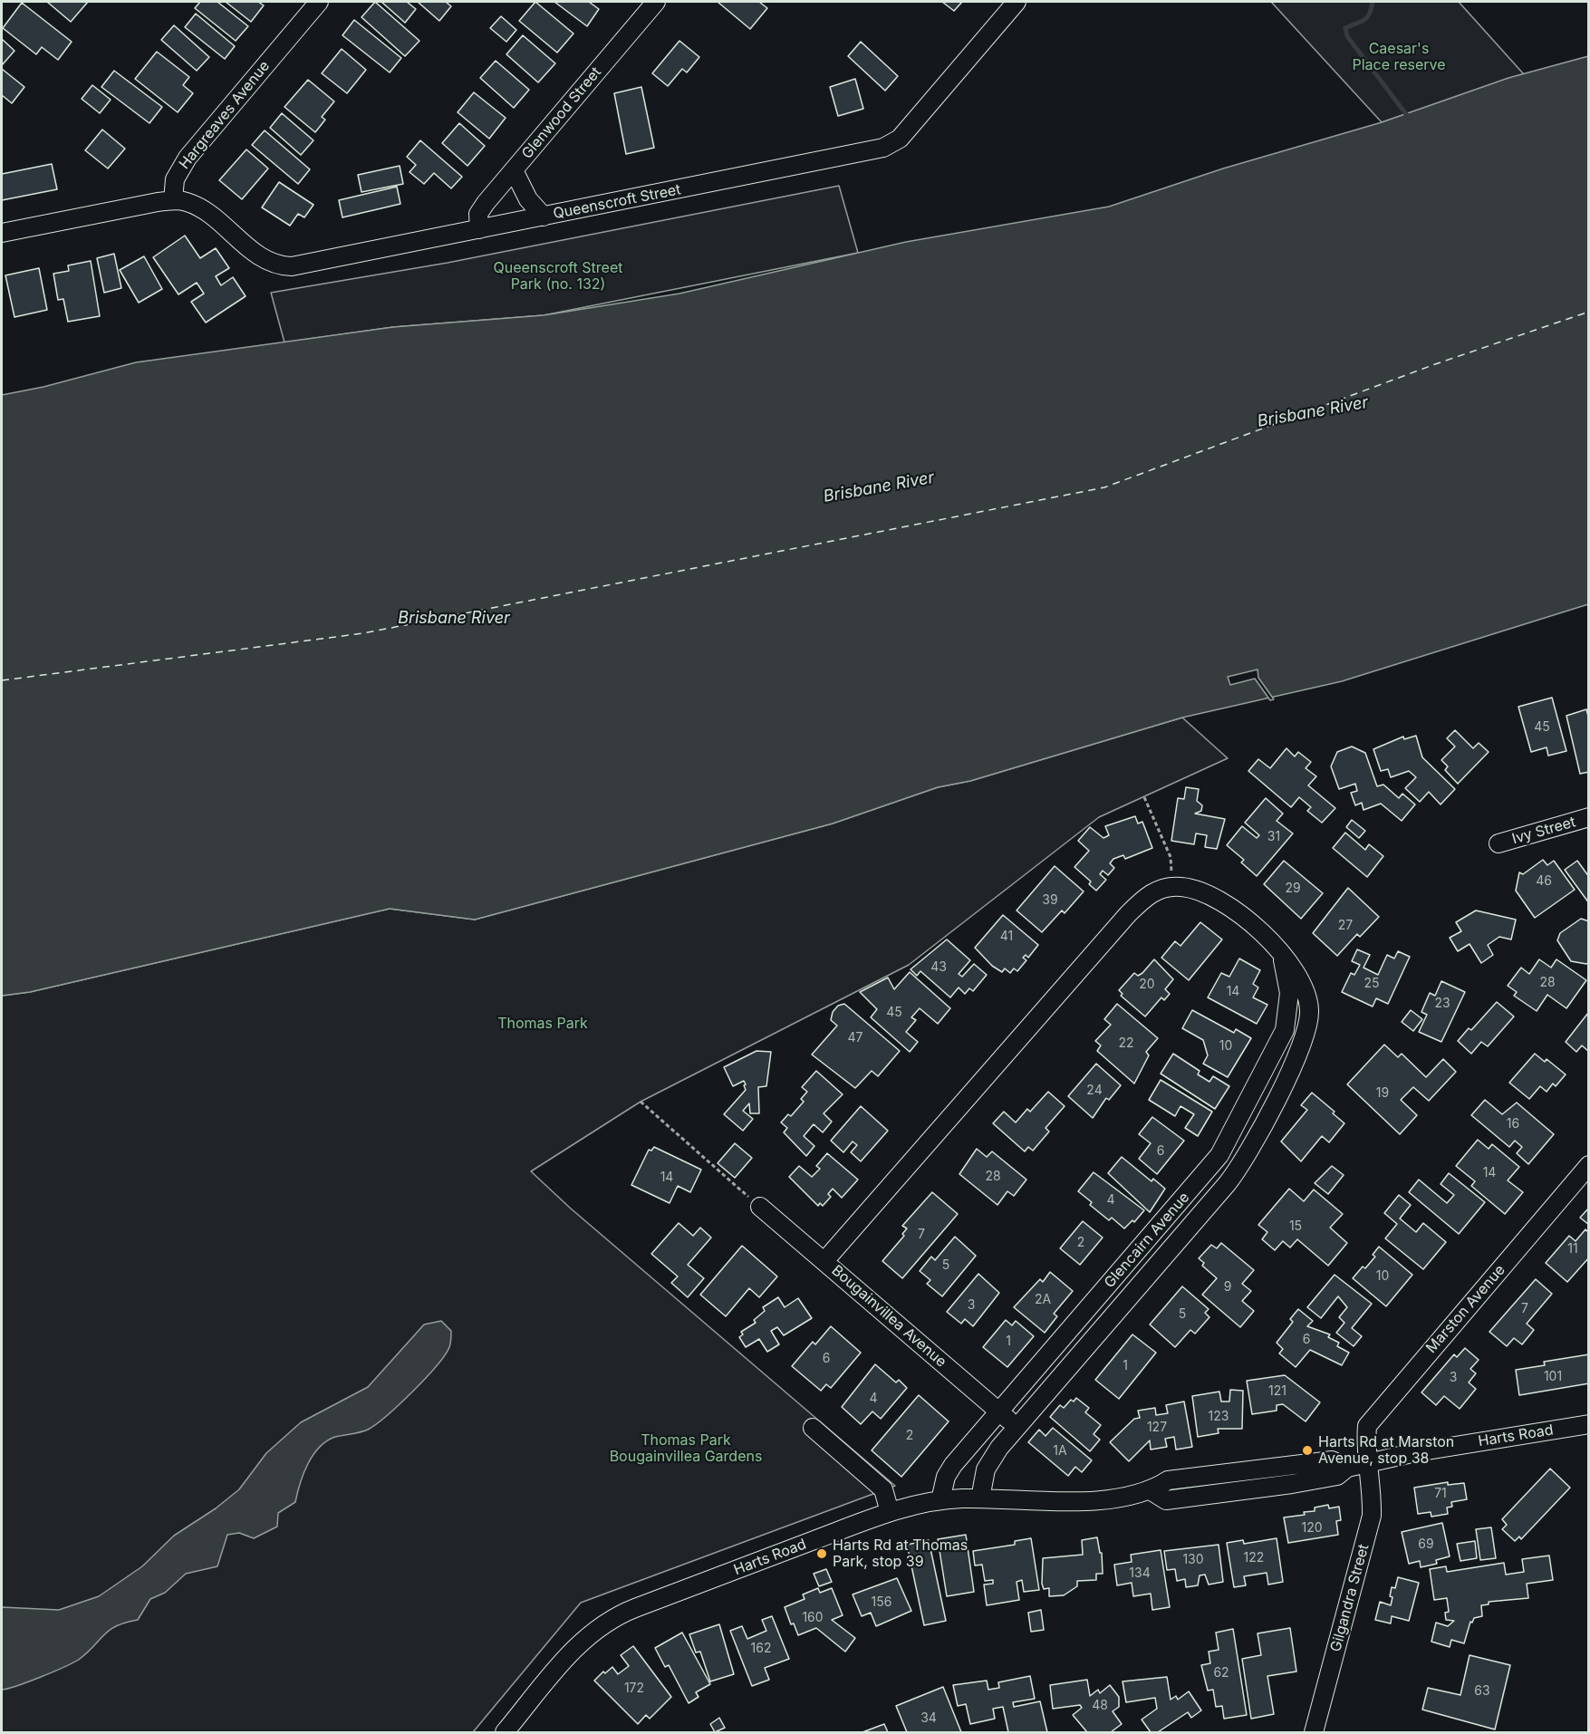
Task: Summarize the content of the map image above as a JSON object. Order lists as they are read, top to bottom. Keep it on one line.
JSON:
{"streets":{"street":["Glenwood Street","Hargreaves Avenue","Queenscroft Street","Ivy Street","Glencairn Avenue","Marston Avenue","Bougainvillea Avenue","Harts Road","Gilgandra Street"]},"crossings":[["Glenwood Street","Queenscroft Street"],["Hargreaves Avenue","Queenscroft Street"],["Glencairn Avenue","Bougainvillea Avenue"],["Glencairn Avenue","Harts Road"],["Marston Avenue","Harts Road"],["Marston Avenue","Gilgandra Street"],["Harts Road","Gilgandra Street"]],"water":["Brisbane River"],"parks":["Caesar's Place reserve","Queenscroft Street Park (no. 132)","Thomas Park","Thomas Park Bougainvillea Gardens"],"places":["Harts Rd at Marston Avenue, stop 38","Harts Rd at Thomas Park, stop 39"],"house_numbers":["45","31","46","29","39","27","41","43","28","25","20","14","23","45","47","22","10","24","19","16","6","14","28","14","4","15","7","2","11","5","10","9","2A","3","7","5","6","1","6","1","101","3","121","4","123","127","2","1A","71","120","69","122","130","134","156","160","162","62","172","63","48","34"]}
